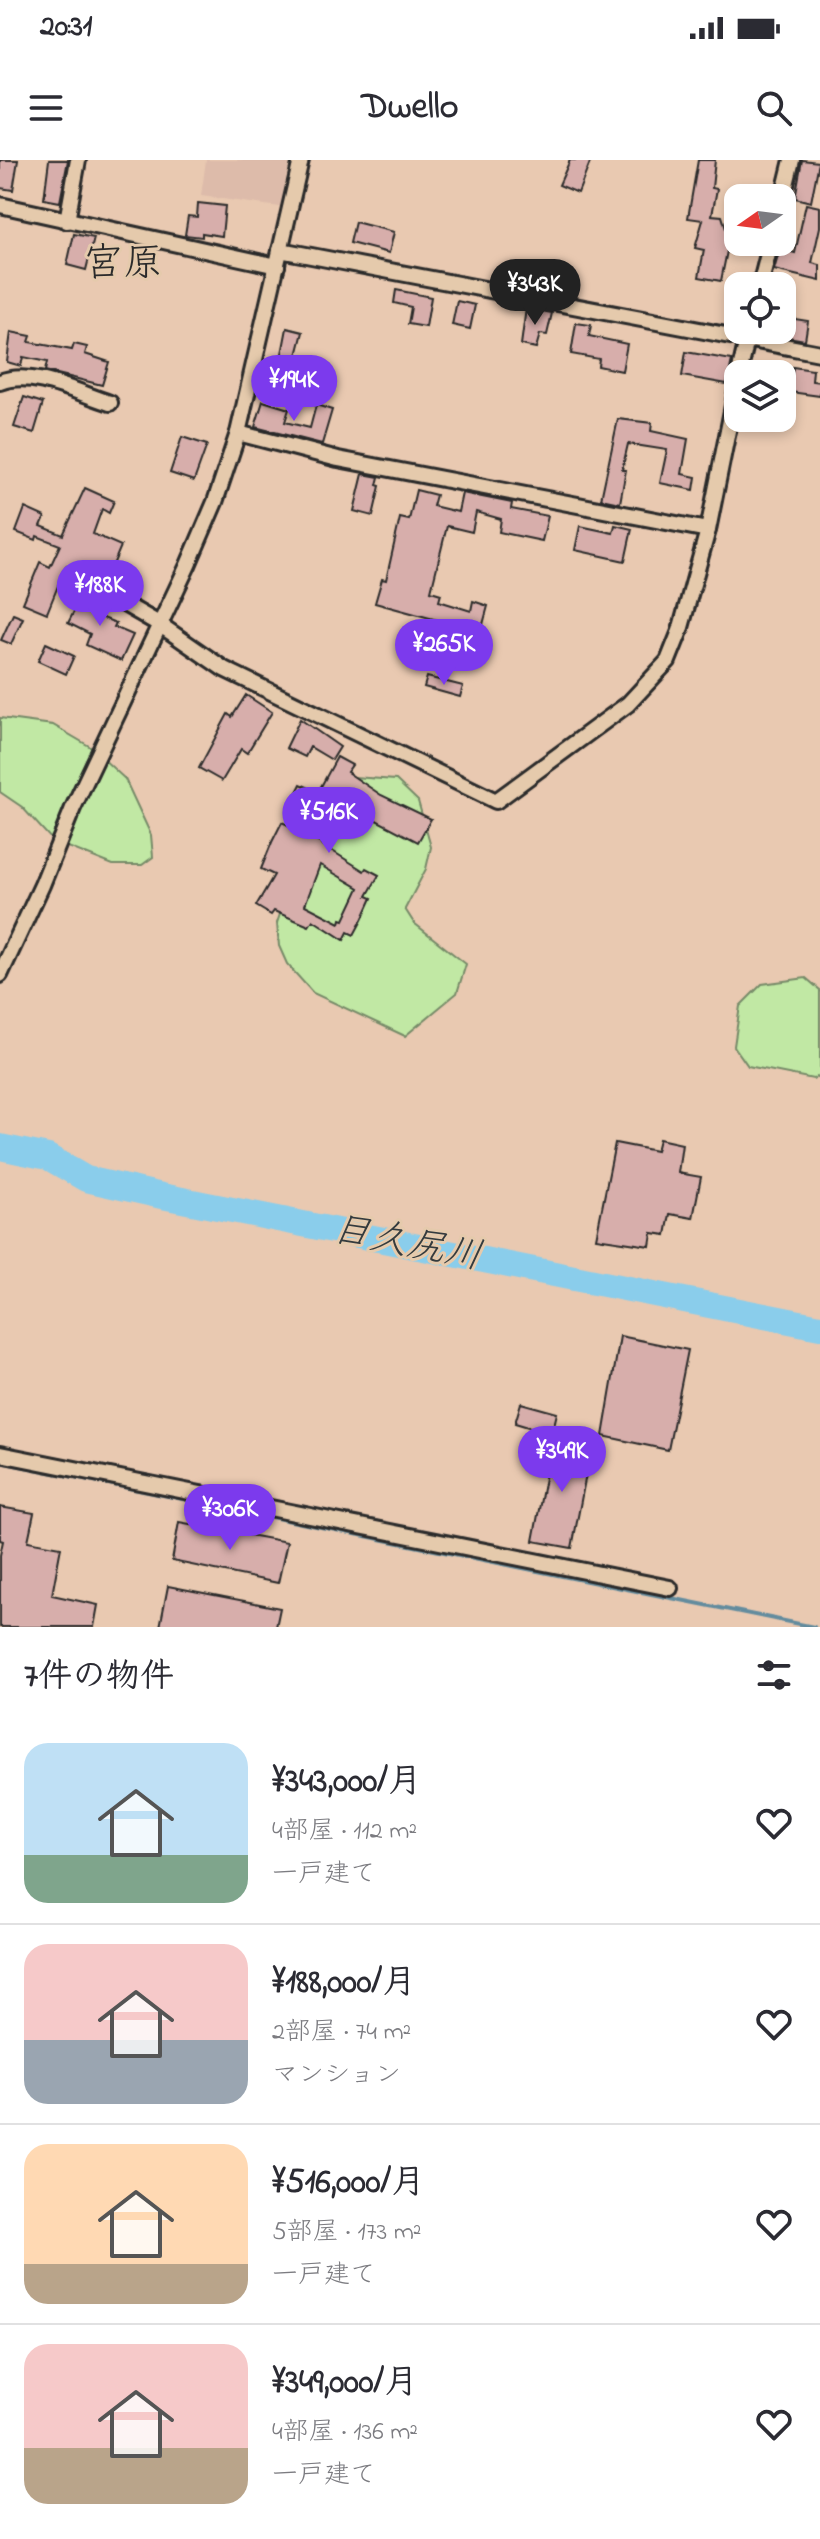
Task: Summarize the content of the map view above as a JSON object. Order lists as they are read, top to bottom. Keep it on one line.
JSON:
{"districts":["宮原"],"water":["目久尻川"],"north":"left","page":{"status":"20:31","header":"Dwello","price":["¥343K","¥194K","¥188K","¥265K","¥516K","¥349K","¥306K"],"heading":"7件の物件","list":[{"name":"¥343,000/月","note":"4部屋 · 112 m² · 一戸建て"},{"name":"¥188,000/月","note":"2部屋 · 74 m² · マンション"},{"name":"¥516,000/月","note":"5部屋 · 173 m² · 一戸建て"},{"name":"¥349,000/月","note":"4部屋 · 136 m² · 一戸建て"}]}}
